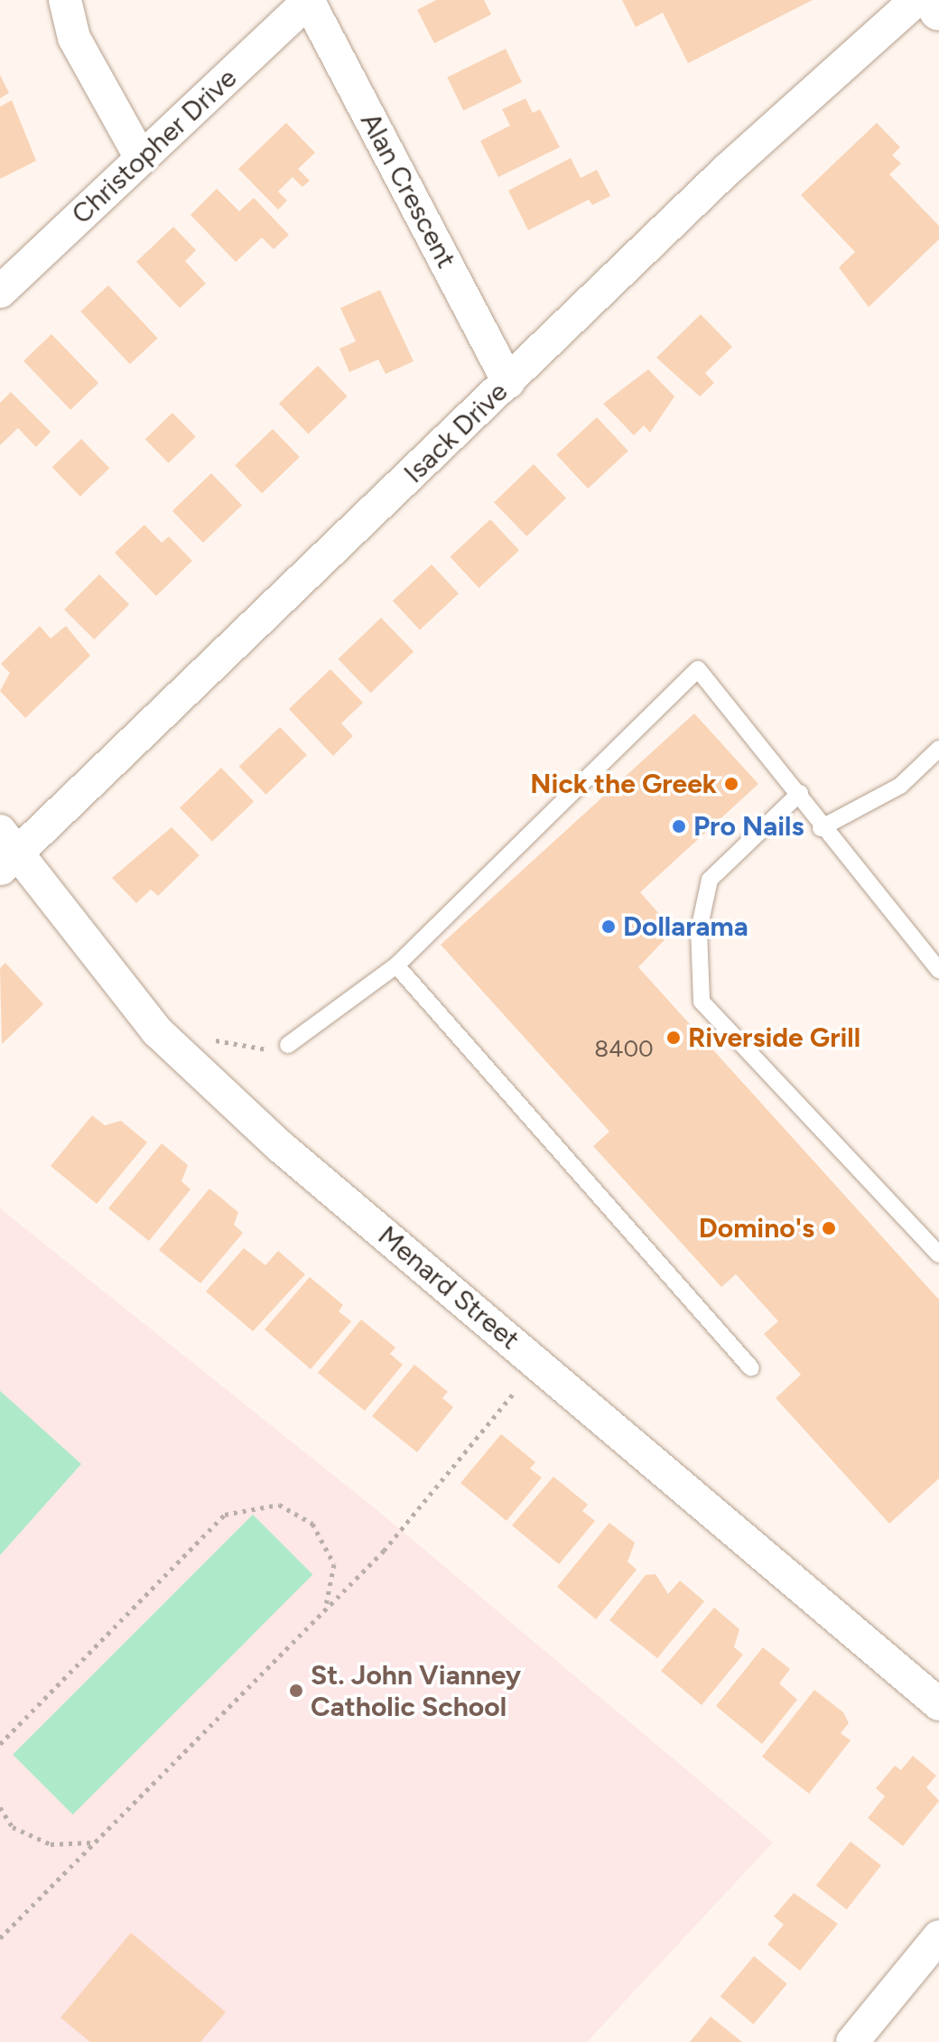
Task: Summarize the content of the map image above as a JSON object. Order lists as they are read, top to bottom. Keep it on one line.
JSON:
{"streets":{"street":["Christopher Drive","Alan Crescent","Isack Drive","Menard Street"]},"crossings":[["Christopher Drive","Alan Crescent"],["Alan Crescent","Isack Drive"],["Isack Drive","Menard Street"]],"places":["Nick the Greek","Pro Nails","Dollarama","Riverside Grill","Domino's","St. John Vianney Catholic School"],"house_numbers":["8400"]}
